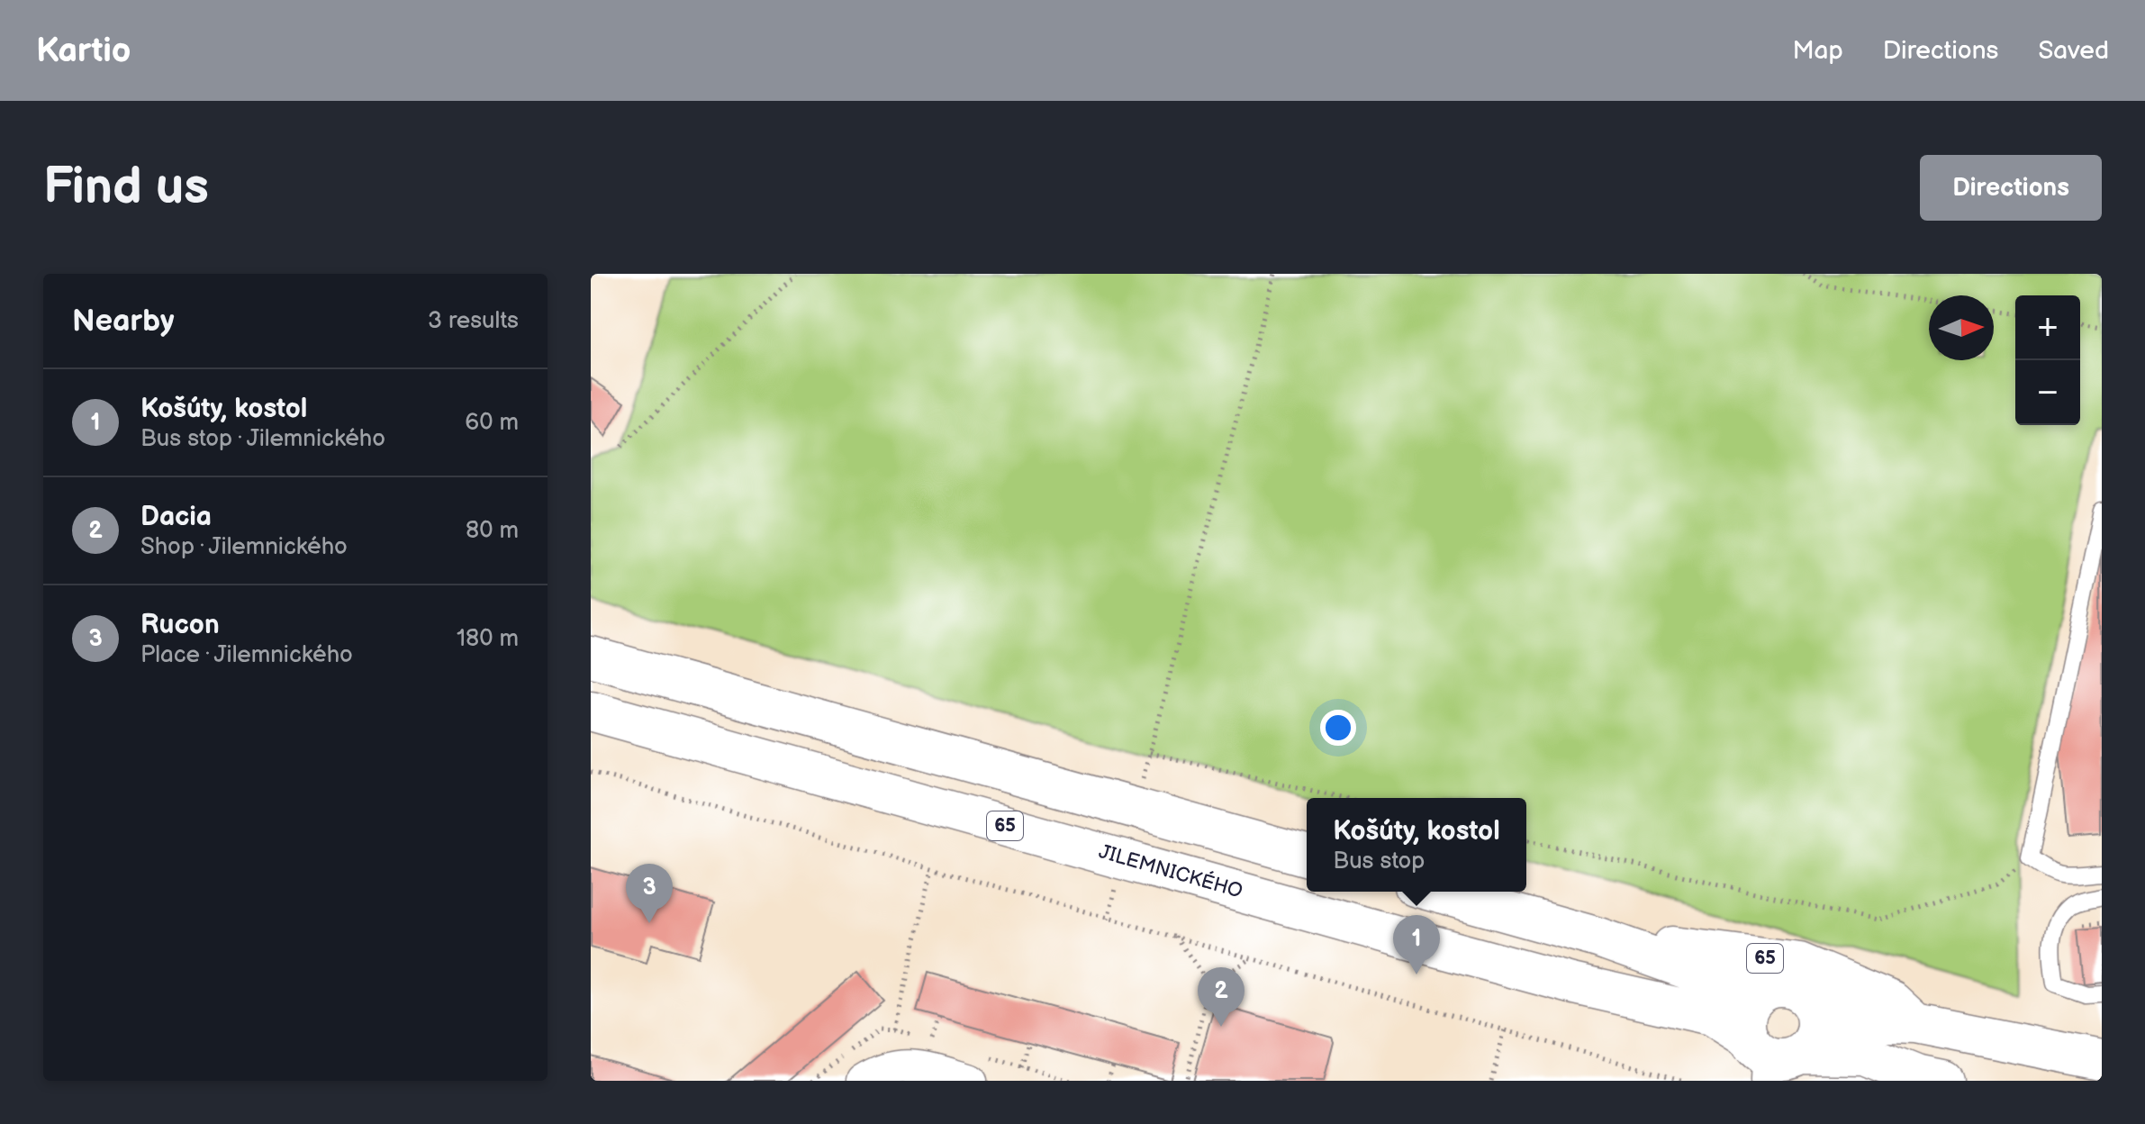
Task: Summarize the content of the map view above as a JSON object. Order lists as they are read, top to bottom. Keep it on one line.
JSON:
{"streets":{"main road":["65","JILEMNICKÉHO"]},"crossings":[["65","JILEMNICKÉHO"]],"north":"right","page":{"header":"Kartio","nav":["Map","Directions","Saved"],"buttons":"Directions","title":"Find us","heading":["Nearby","3 results"],"map_buttons":["+","−"],"list":[{"mark":"1","name":"Košúty, kostol","note":"Bus stop · Jilemnického","value":"60 m"},{"mark":"2","name":"Dacia","note":"Shop · Jilemnického","value":"80 m"},{"mark":"3","name":"Rucon","note":"Place · Jilemnického","value":"180 m"}],"popup":["Košúty, kostol","Bus stop"],"pins":["3","1","2"]}}
